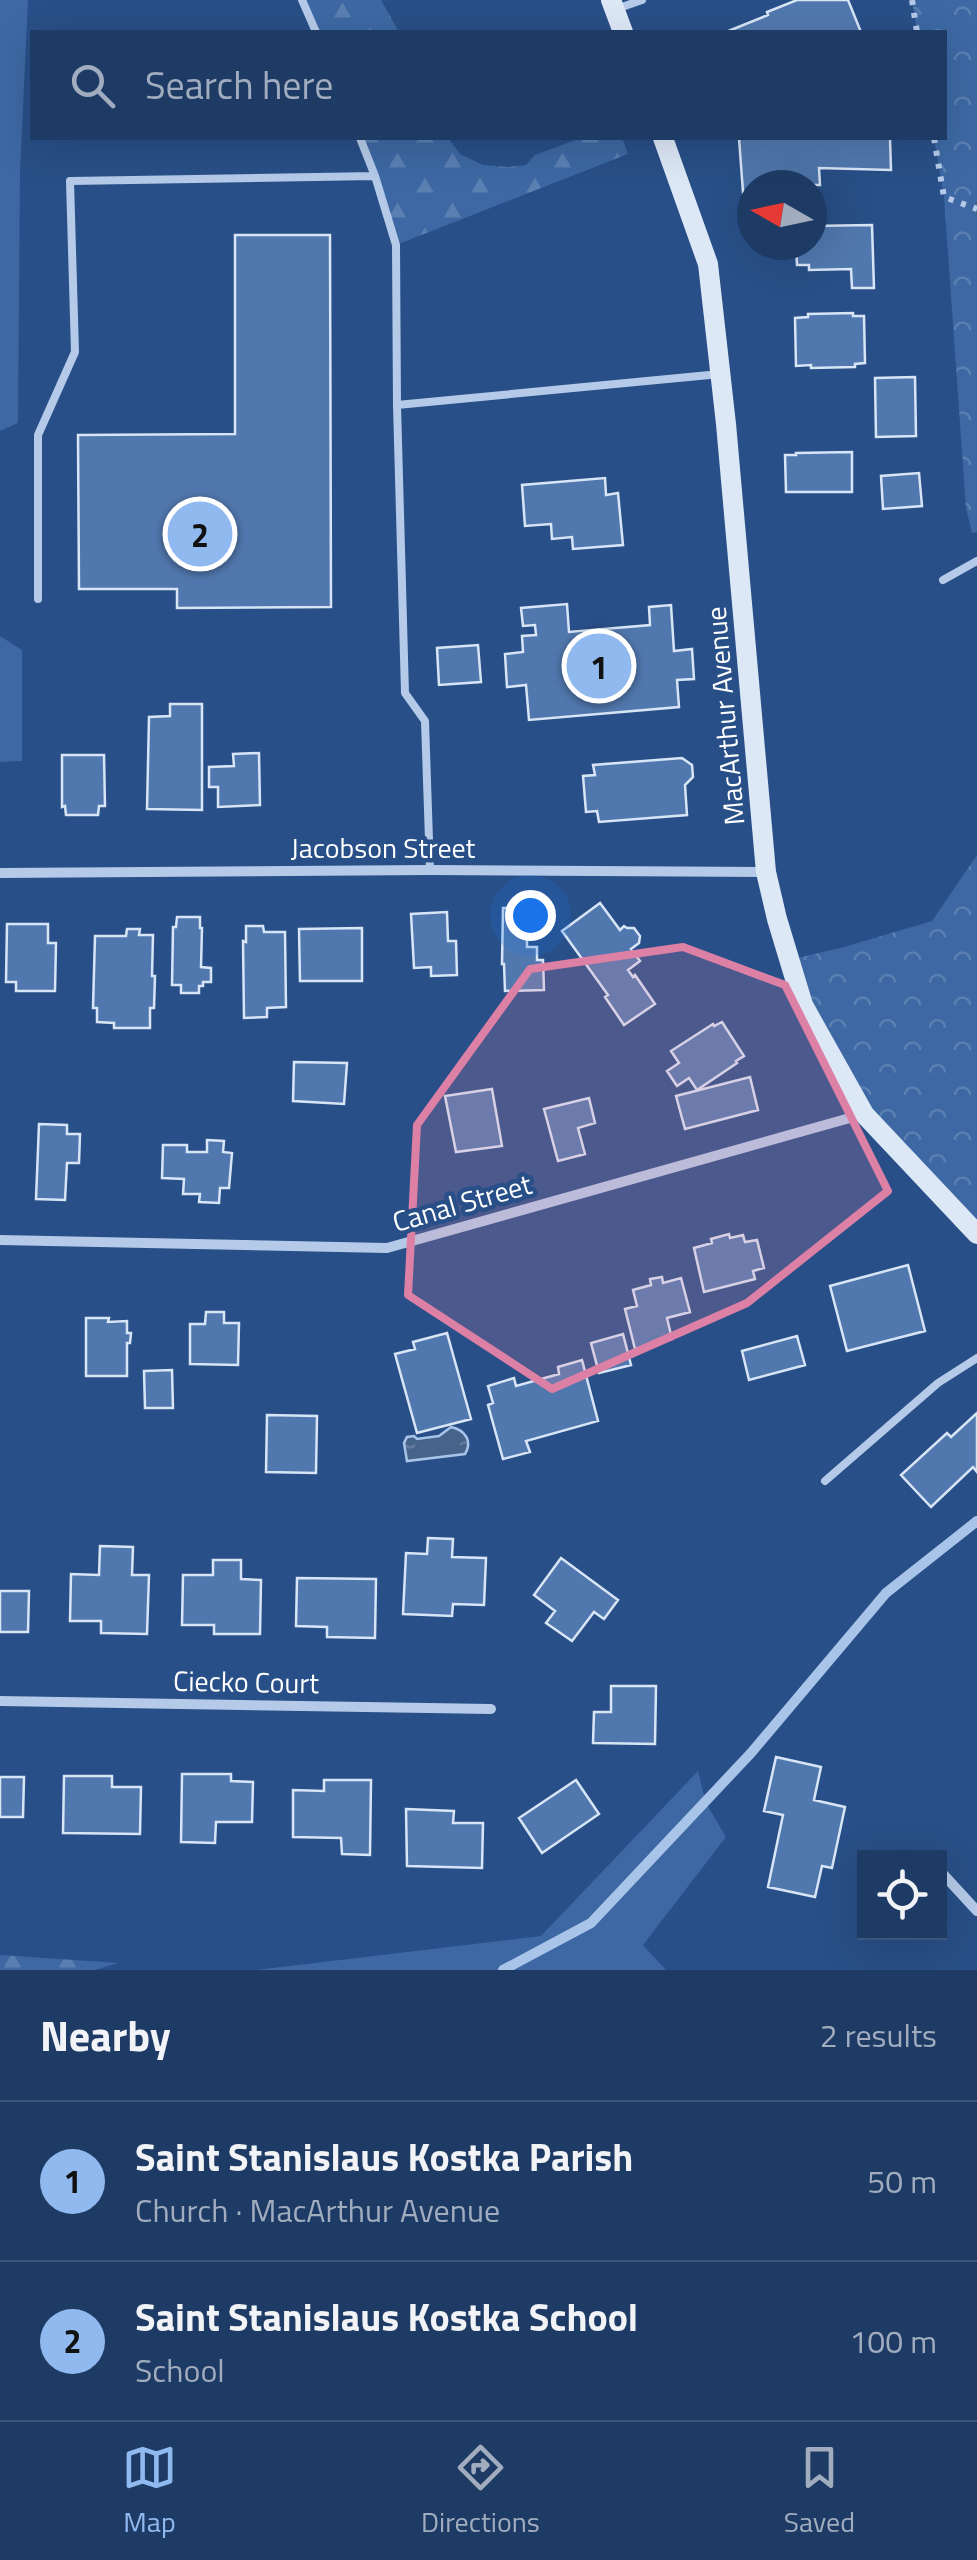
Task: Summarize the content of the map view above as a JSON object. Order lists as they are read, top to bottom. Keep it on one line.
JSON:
{"streets":{"street":["MacArthur Avenue","Jacobson Street","Canal Street","Ciecko Court"]},"crossings":[["MacArthur Avenue","Jacobson Street"],["MacArthur Avenue","Canal Street"]],"north":"left","page":{"search":"Search here","pins":["2","1"],"heading":["Nearby","2 results"],"list":[{"mark":"1","name":"Saint Stanislaus Kostka Parish","note":"Church · MacArthur Avenue","value":"50 m"},{"mark":"2","name":"Saint Stanislaus Kostka School","note":"School","value":"100 m"}],"nav":["Map","Directions","Saved"]}}
